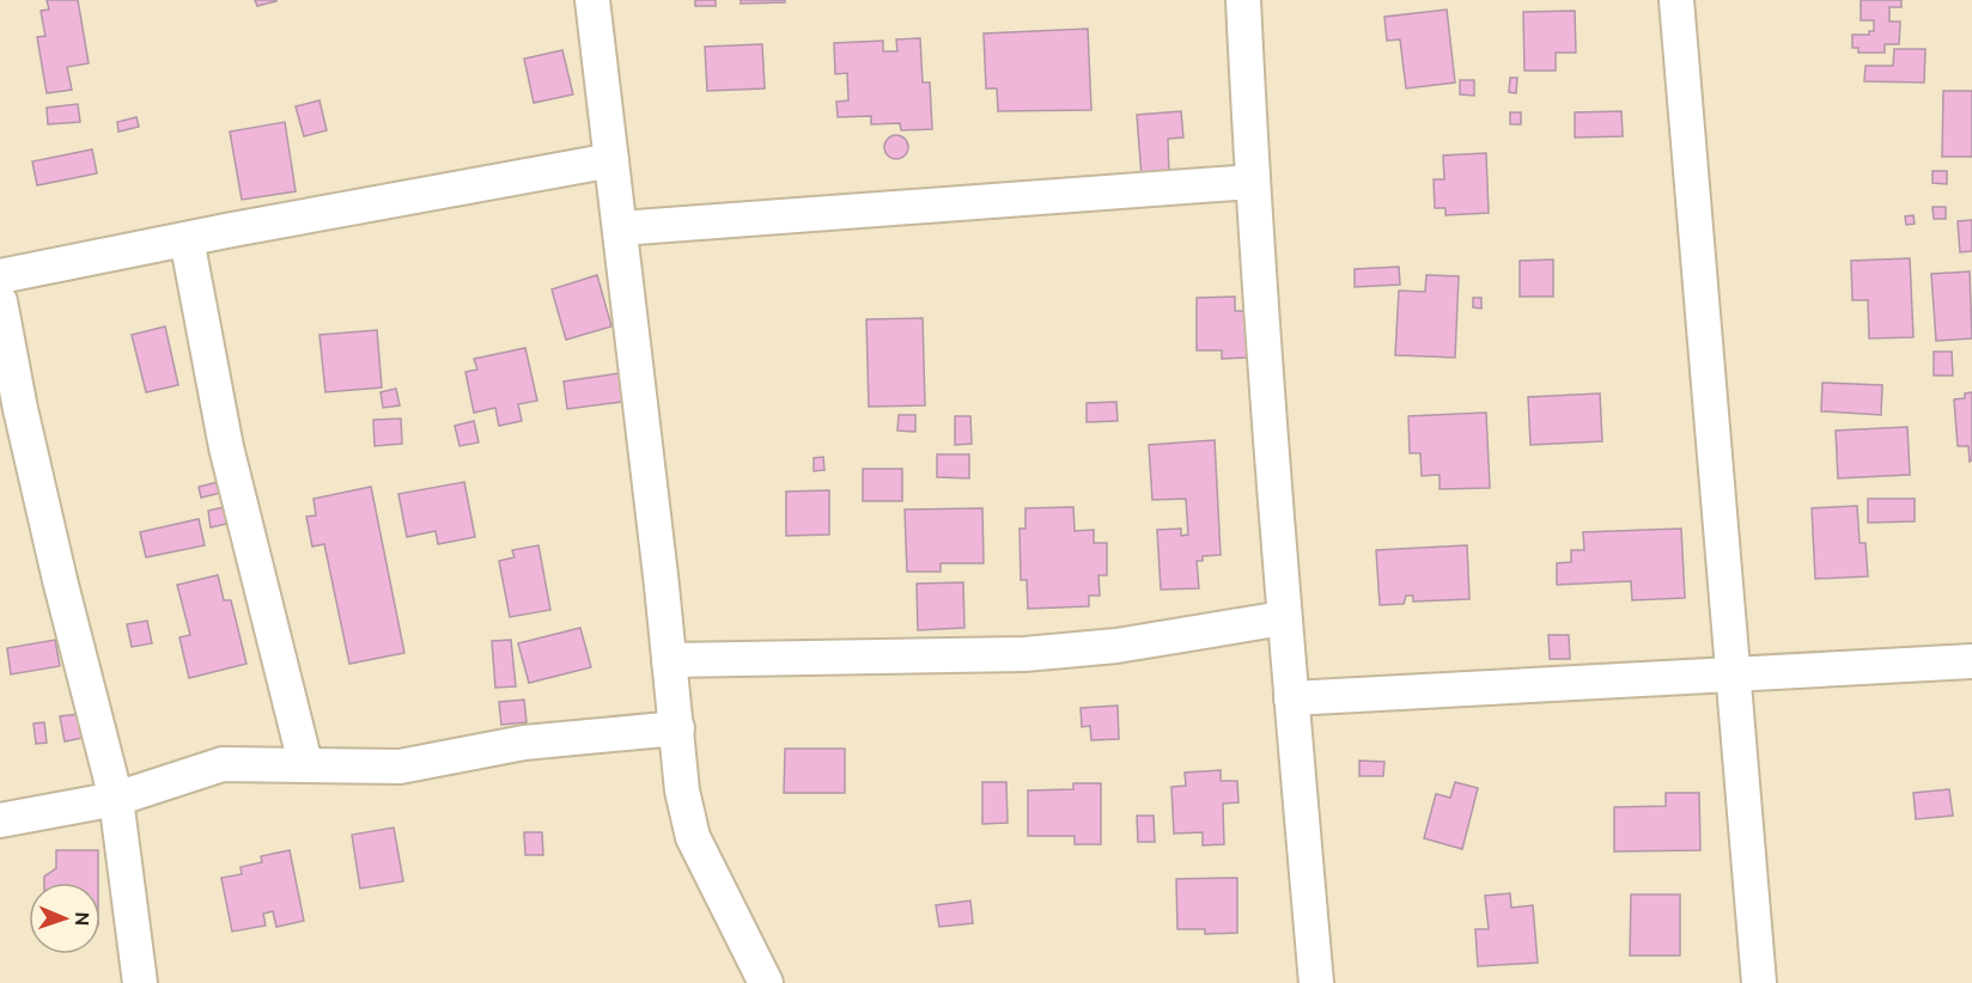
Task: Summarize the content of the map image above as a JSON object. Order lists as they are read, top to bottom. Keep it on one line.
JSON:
{"north":"right"}
